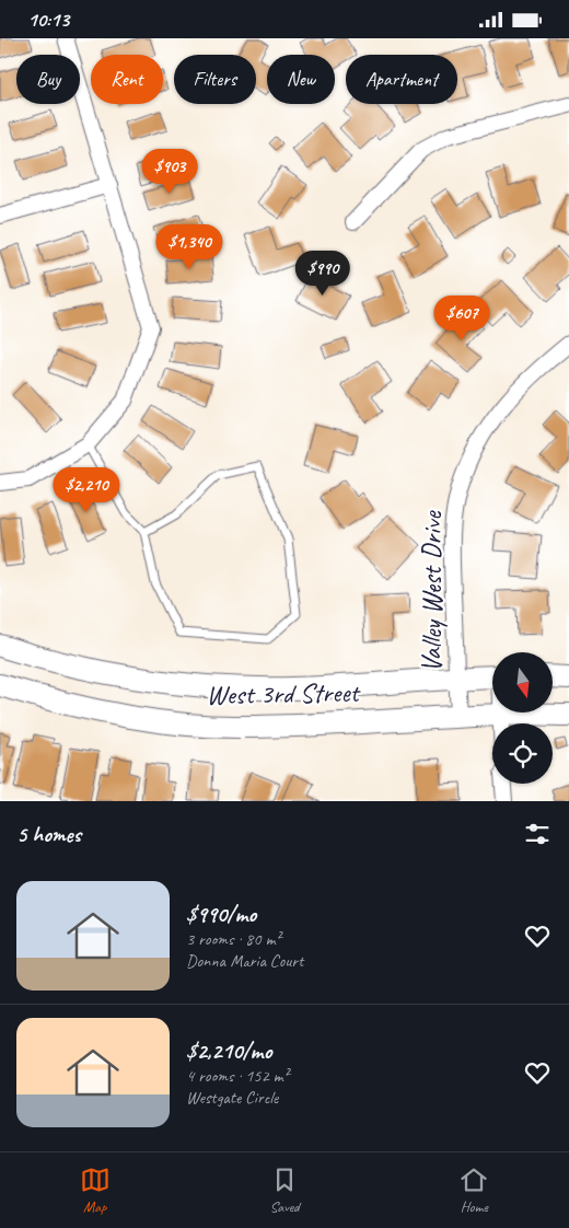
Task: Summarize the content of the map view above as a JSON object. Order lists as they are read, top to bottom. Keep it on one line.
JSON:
{"streets":{"main road":["West 3rd Street"],"street":["Valley West Drive"]},"crossings":[["Valley West Drive","West 3rd Street"]],"north":"bottom","page":{"status":"10:13","chip":["Buy","Rent","Filters","New","Apartment"],"price":["$903","$1,340","$990","$607","$2,210"],"heading":"5 homes","list":[{"name":"$990/mo","note":"3 rooms · 80 m² · Donna Maria Court"},{"name":"$2,210/mo","note":"4 rooms · 152 m² · Westgate Circle"}],"tabs":["Map","Saved","Home"]}}
